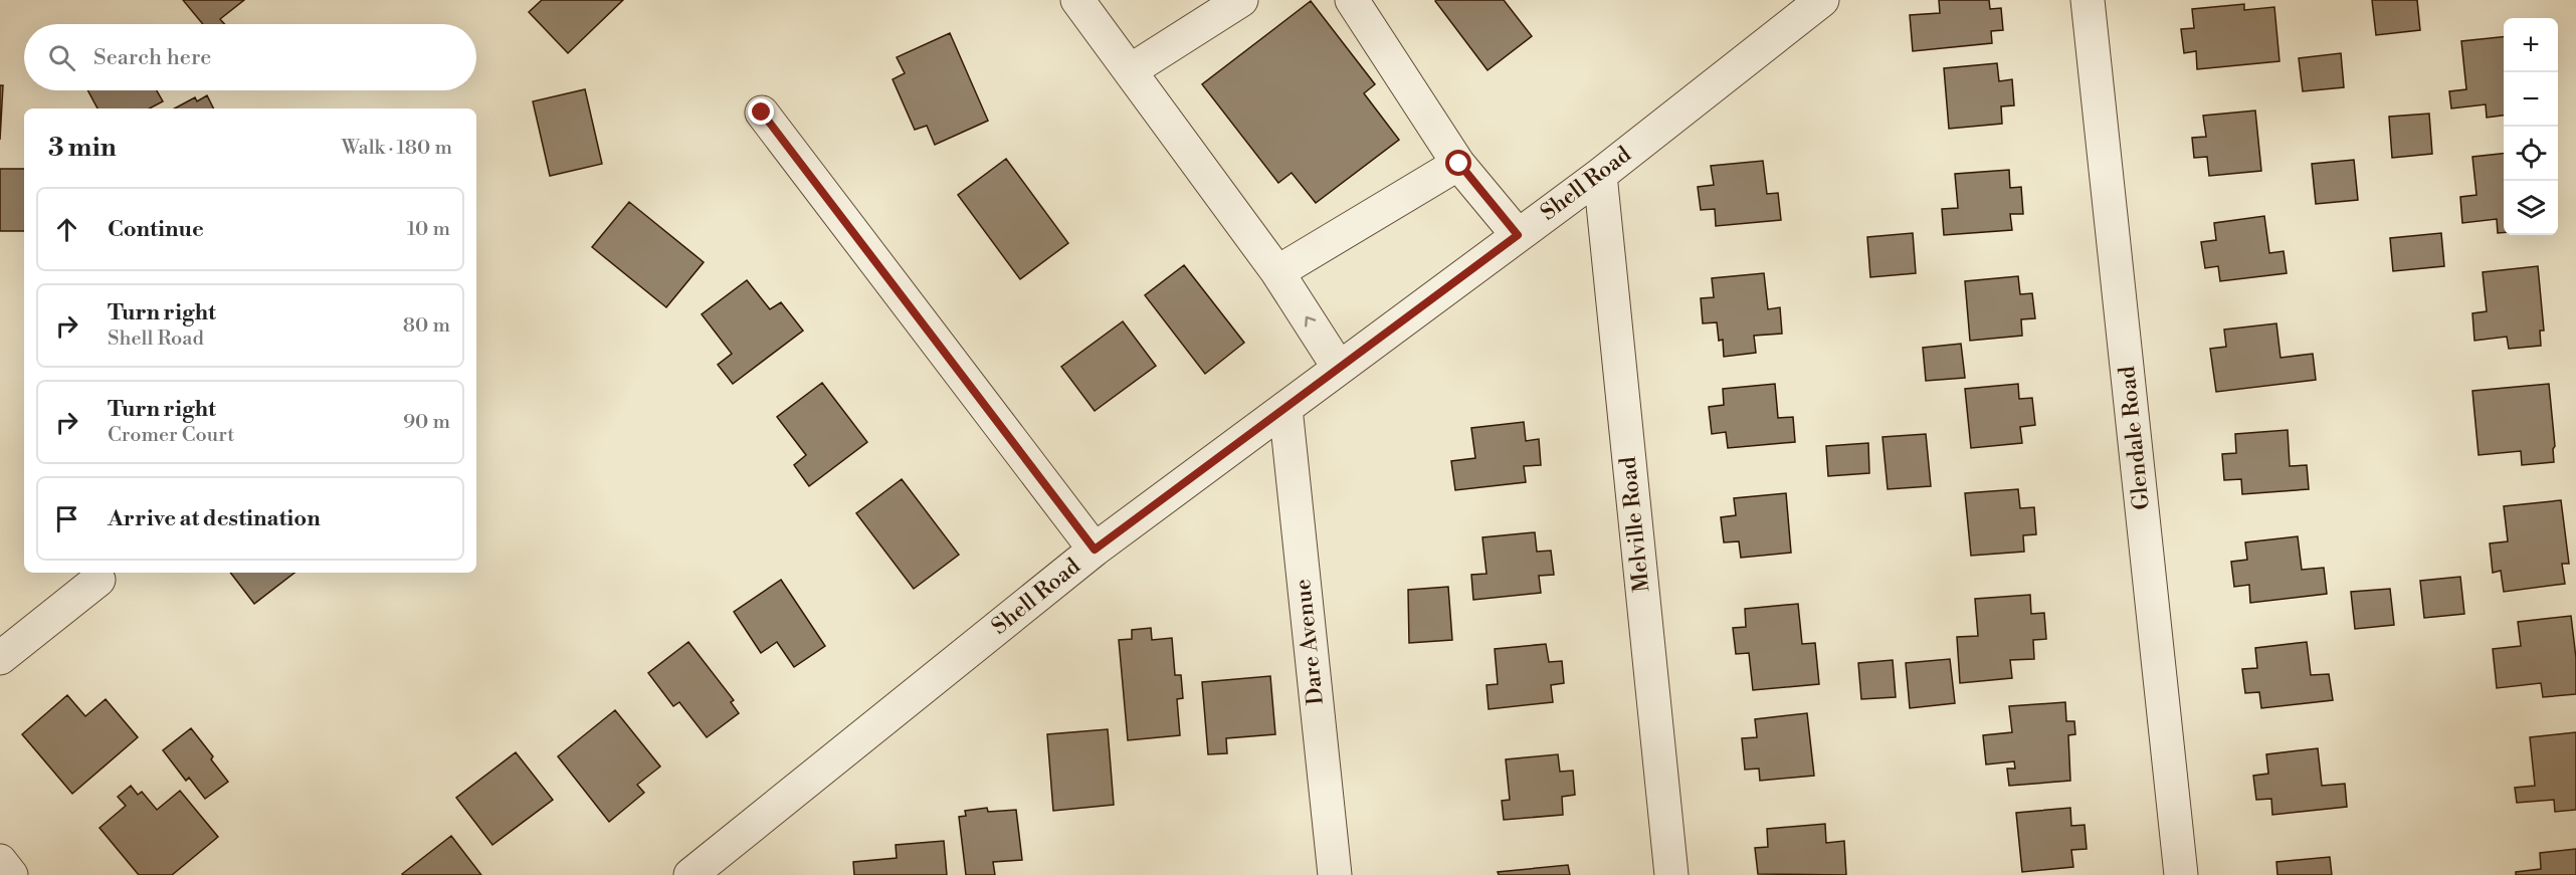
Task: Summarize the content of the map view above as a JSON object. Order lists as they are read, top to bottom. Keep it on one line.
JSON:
{"streets":{"street":["Shell Road","Glendale Road","Melville Road","Dare Avenue"]},"crossings":[["Shell Road","Melville Road"],["Shell Road","Dare Avenue"]],"page":{"map_buttons":["+","−"],"search":"Search here","heading":["3 min","Walk · 180 m"],"list":[["Continue","10 m"],["Turn right","Shell Road","80 m"],["Turn right","Cromer Court","90 m"],"Arrive at destination"]}}
